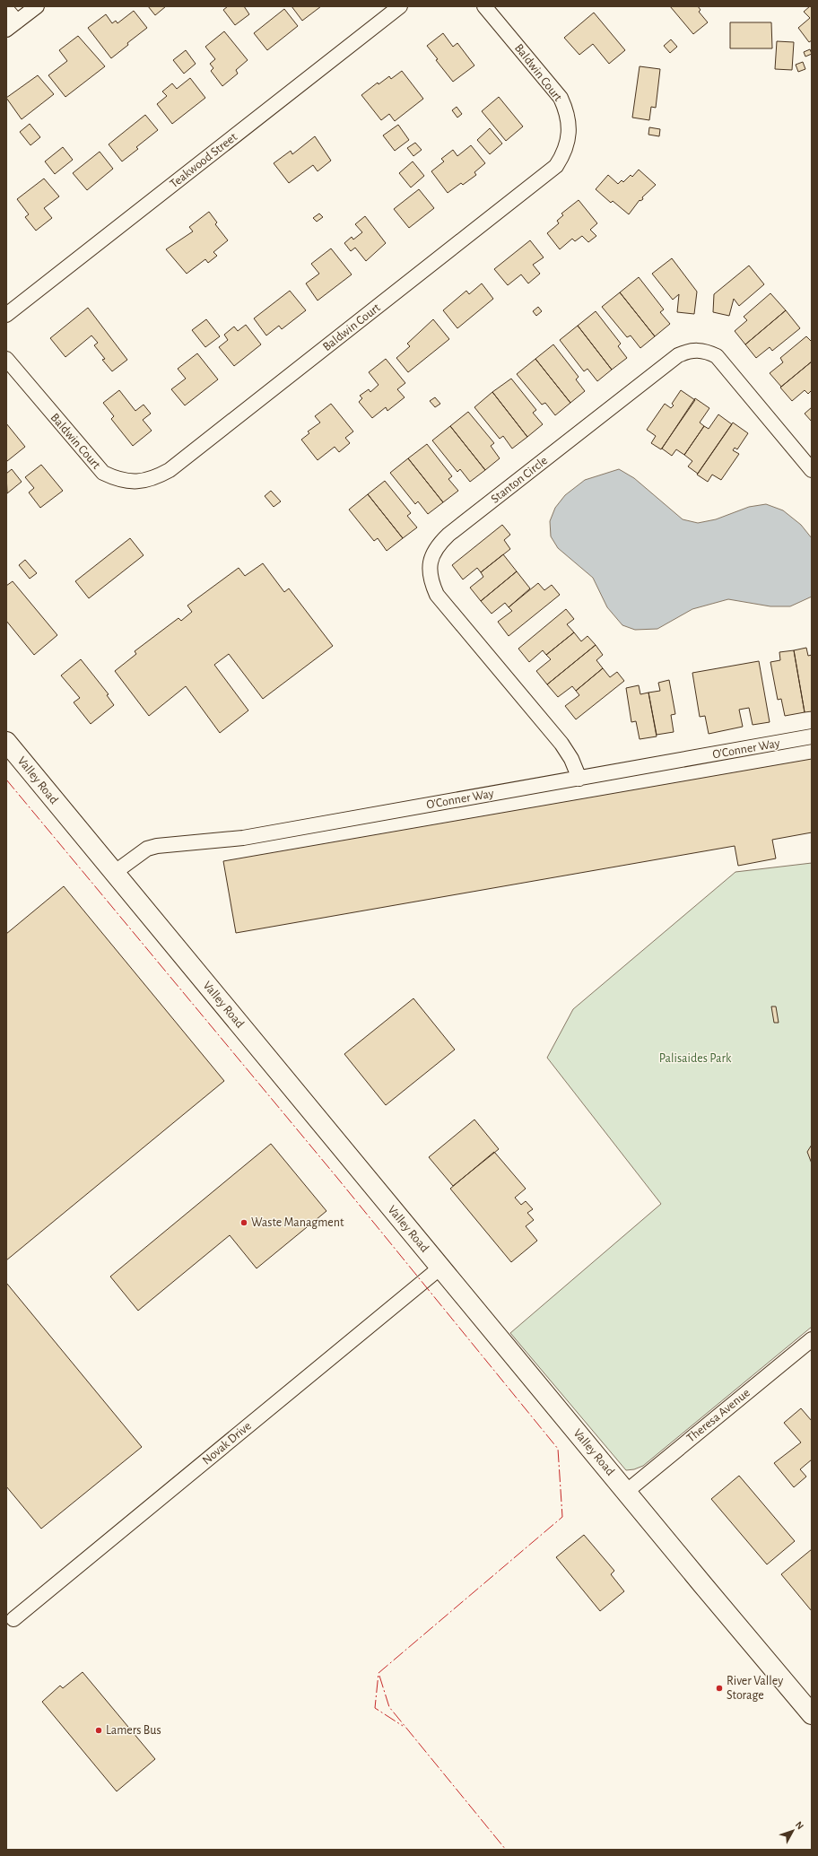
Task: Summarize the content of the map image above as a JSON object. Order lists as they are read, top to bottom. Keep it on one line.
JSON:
{"streets":{"main road":["Valley Road"],"street":["Baldwin Court","Teakwood Street","Stanton Circle","O'Conner Way","Theresa Avenue","Novak Drive"]},"crossings":[["Stanton Circle","O'Conner Way"],["O'Conner Way","Valley Road"],["Valley Road","Theresa Avenue"],["Valley Road","Novak Drive"]],"parks":["Palisaides Park"],"places":["Waste Managment","River Valley Storage","Lamers Bus"],"north":"top right"}
